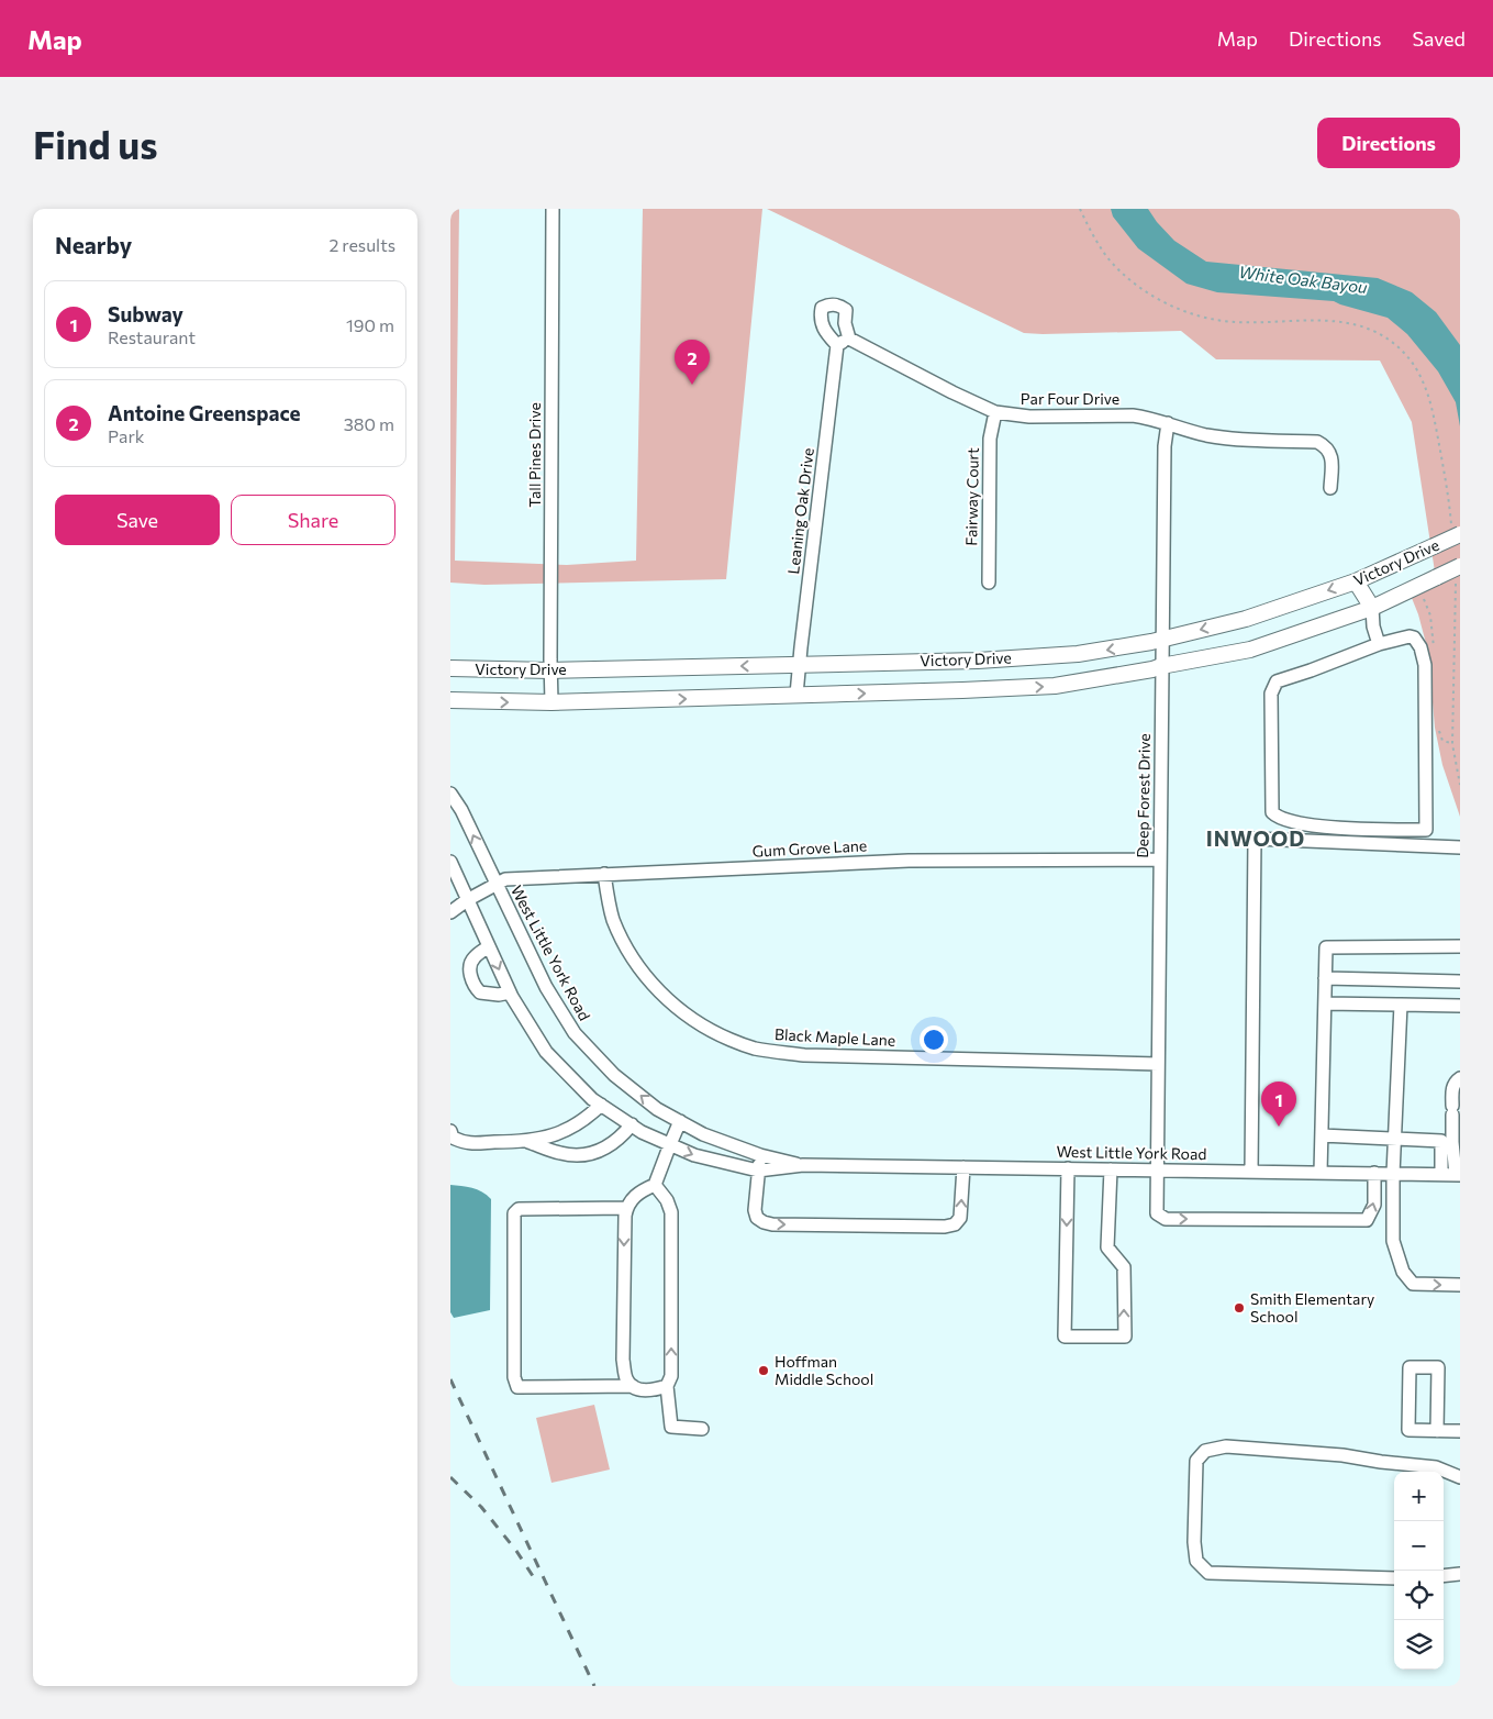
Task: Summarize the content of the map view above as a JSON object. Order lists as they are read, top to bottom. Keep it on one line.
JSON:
{"streets":{"main road":["Victory Drive"],"street":["Par Four Drive","Tall Pines Drive","Fairway Court","Leaning Oak Drive","Deep Forest Drive","Gum Grove Lane","West Little York Road","Black Maple Lane"]},"crossings":[["Par Four Drive","Fairway Court"],["Par Four Drive","Deep Forest Drive"],["Tall Pines Drive","Victory Drive"],["Leaning Oak Drive","Victory Drive"],["Victory Drive","Deep Forest Drive"],["Deep Forest Drive","Gum Grove Lane"],["Deep Forest Drive","West Little York Road"],["Deep Forest Drive","Black Maple Lane"],["Gum Grove Lane","West Little York Road"],["Gum Grove Lane","Black Maple Lane"]],"districts":["INWOOD"],"water":["White Oak Bayou"],"places":["Smith Elementary School","Hoffman Middle School"],"page":{"header":"Map","nav":["Map","Directions","Saved"],"buttons":["Directions",["Save","Share"]],"title":"Find us","heading":["Nearby","2 results"],"list":[{"mark":"1","name":"Subway","note":"Restaurant","value":"190 m"},{"mark":"2","name":"Antoine Greenspace","note":"Park","value":"380 m"}],"pins":["2","1"],"map_buttons":["+","−"]}}
